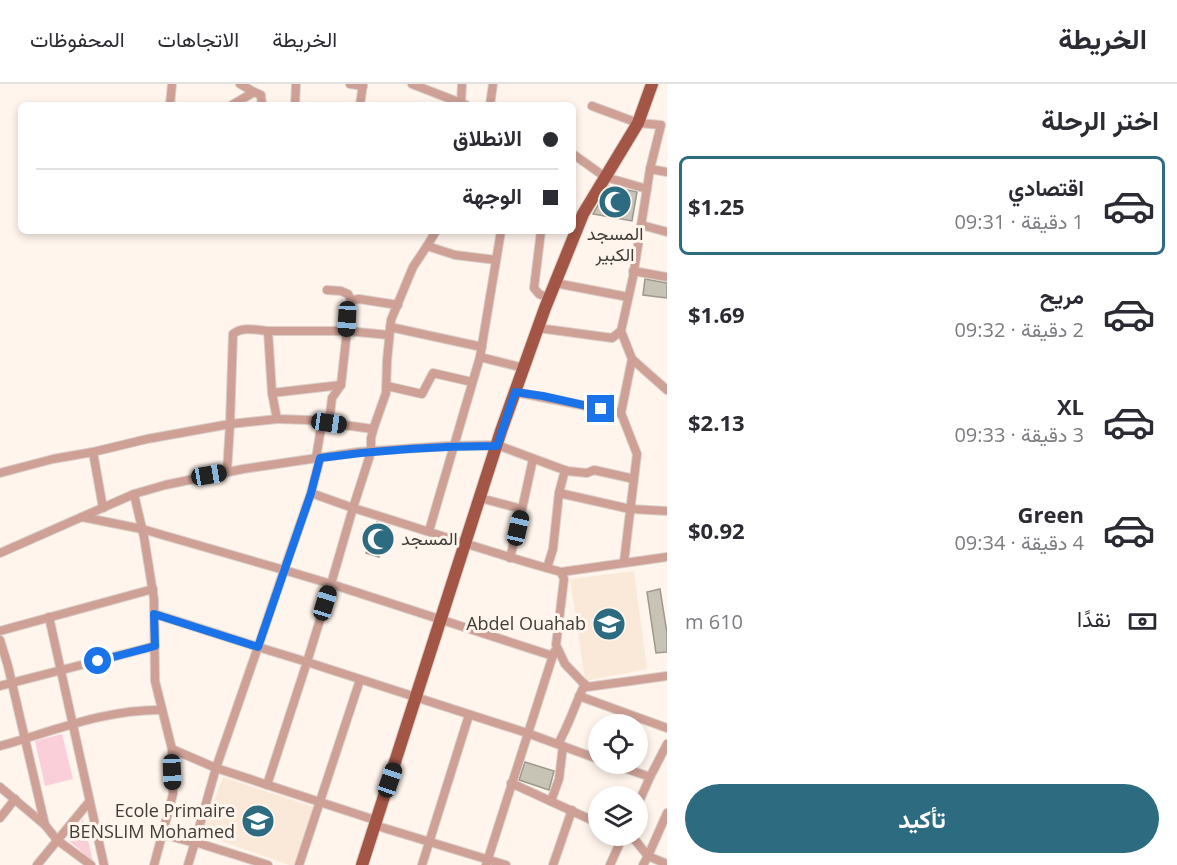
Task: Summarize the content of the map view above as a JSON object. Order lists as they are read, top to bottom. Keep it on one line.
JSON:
{"places":{"mosque":["المسجد الكبير","المسجد"],"school or university":["Abdel Ouahab","Ecole Primaire BENSLIM Mohamed"]},"page":{"header":"الخريطة","nav":["الخريطة","الاتجاهات","المحفوظات"],"heading":"اختر الرحلة","banner":["الانطلاق","الوجهة"],"list":[{"name":"اقتصادي","note":"1 دقيقة · 09:31","value":"$1.25"},{"name":"مريح","note":"2 دقيقة · 09:32","value":"$1.69"},{"name":"XL","note":"3 دقيقة · 09:33","value":"$2.13"},{"name":"Green","note":"4 دقيقة · 09:34","value":"$0.92"}],"pay":["نقدًا","610 m"],"buttons":"تأكيد"}}
